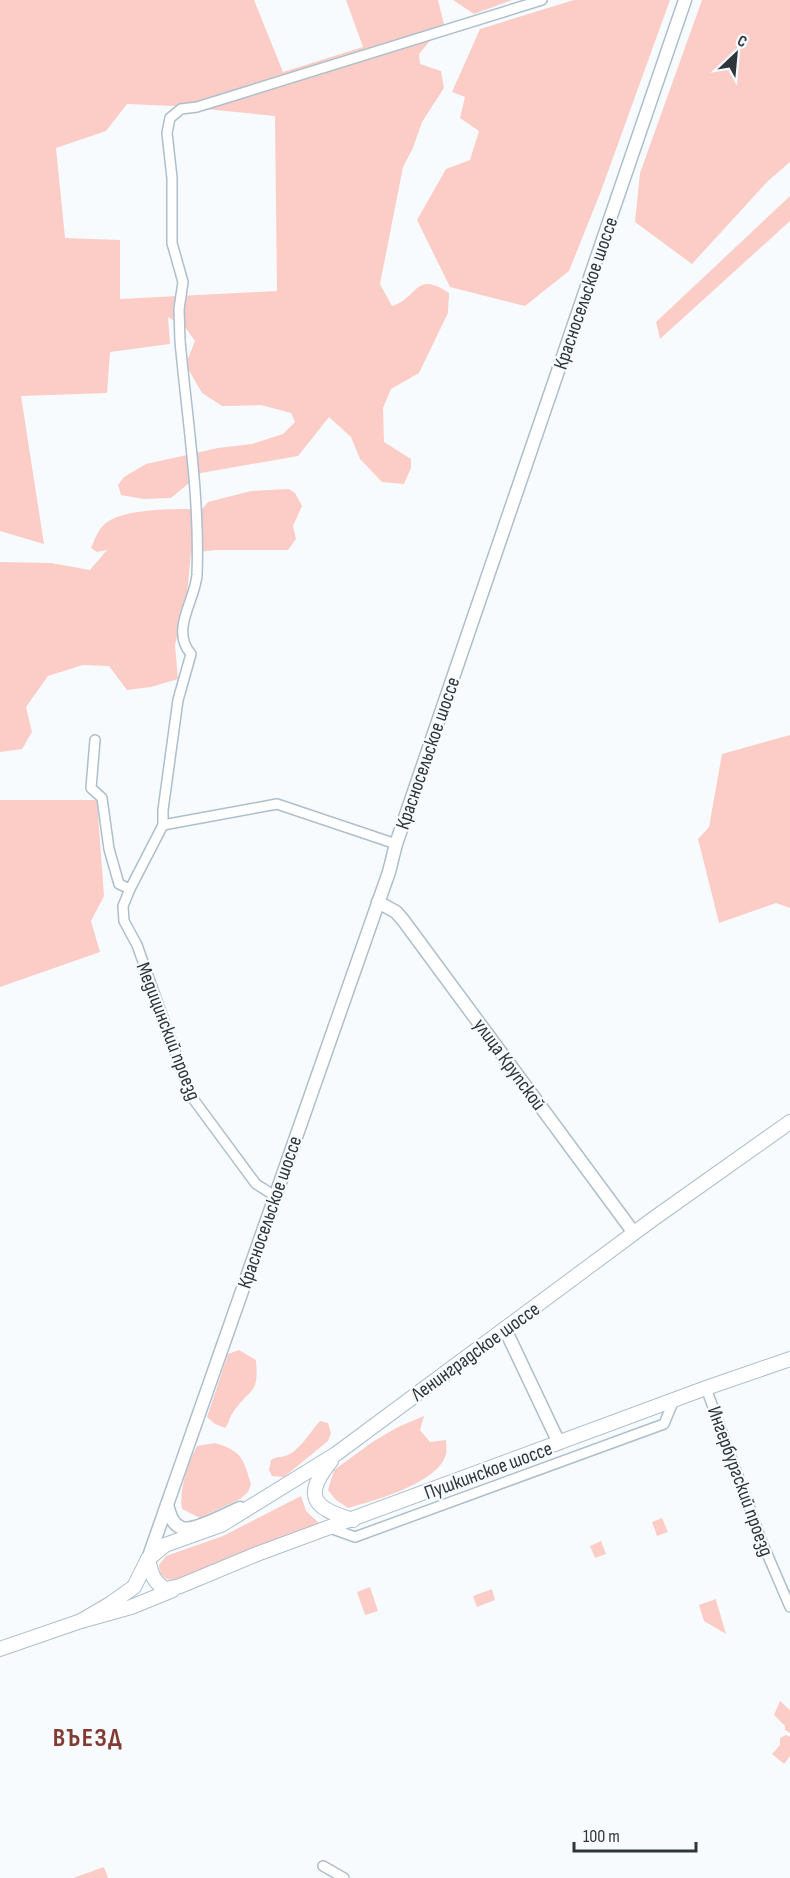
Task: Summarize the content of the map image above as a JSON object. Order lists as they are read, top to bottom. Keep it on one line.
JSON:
{"streets":{"main road":["Красносельское шоссе","улица Крупской","Ленинградское шоссе","Пушкинское шоссе"],"street":["Медицинский проезд","Ингербургский проезд"]},"crossings":[["Красносельское шоссе","Медицинский проезд"],["Красносельское шоссе","улица Крупской"],["Красносельское шоссе","Ленинградское шоссе"],["улица Крупской","Ленинградское шоссе"],["Пушкинское шоссе","Ингербургский проезд"]],"districts":["ВЪЕЗД"],"scale_bar":"100 m","north":"top right"}
